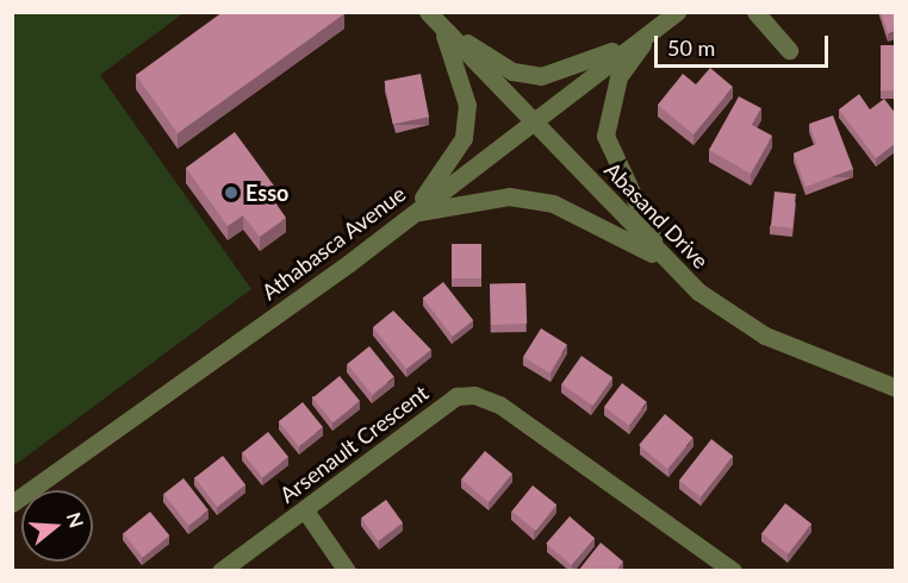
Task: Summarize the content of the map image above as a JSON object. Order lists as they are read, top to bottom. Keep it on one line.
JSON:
{"streets":{"street":["Abasand Drive","Athabasca Avenue","Arsenault Crescent"]},"crossings":[["Abasand Drive","Athabasca Avenue"]],"places":["Esso"],"scale_bar":"50 m","north":"right"}
